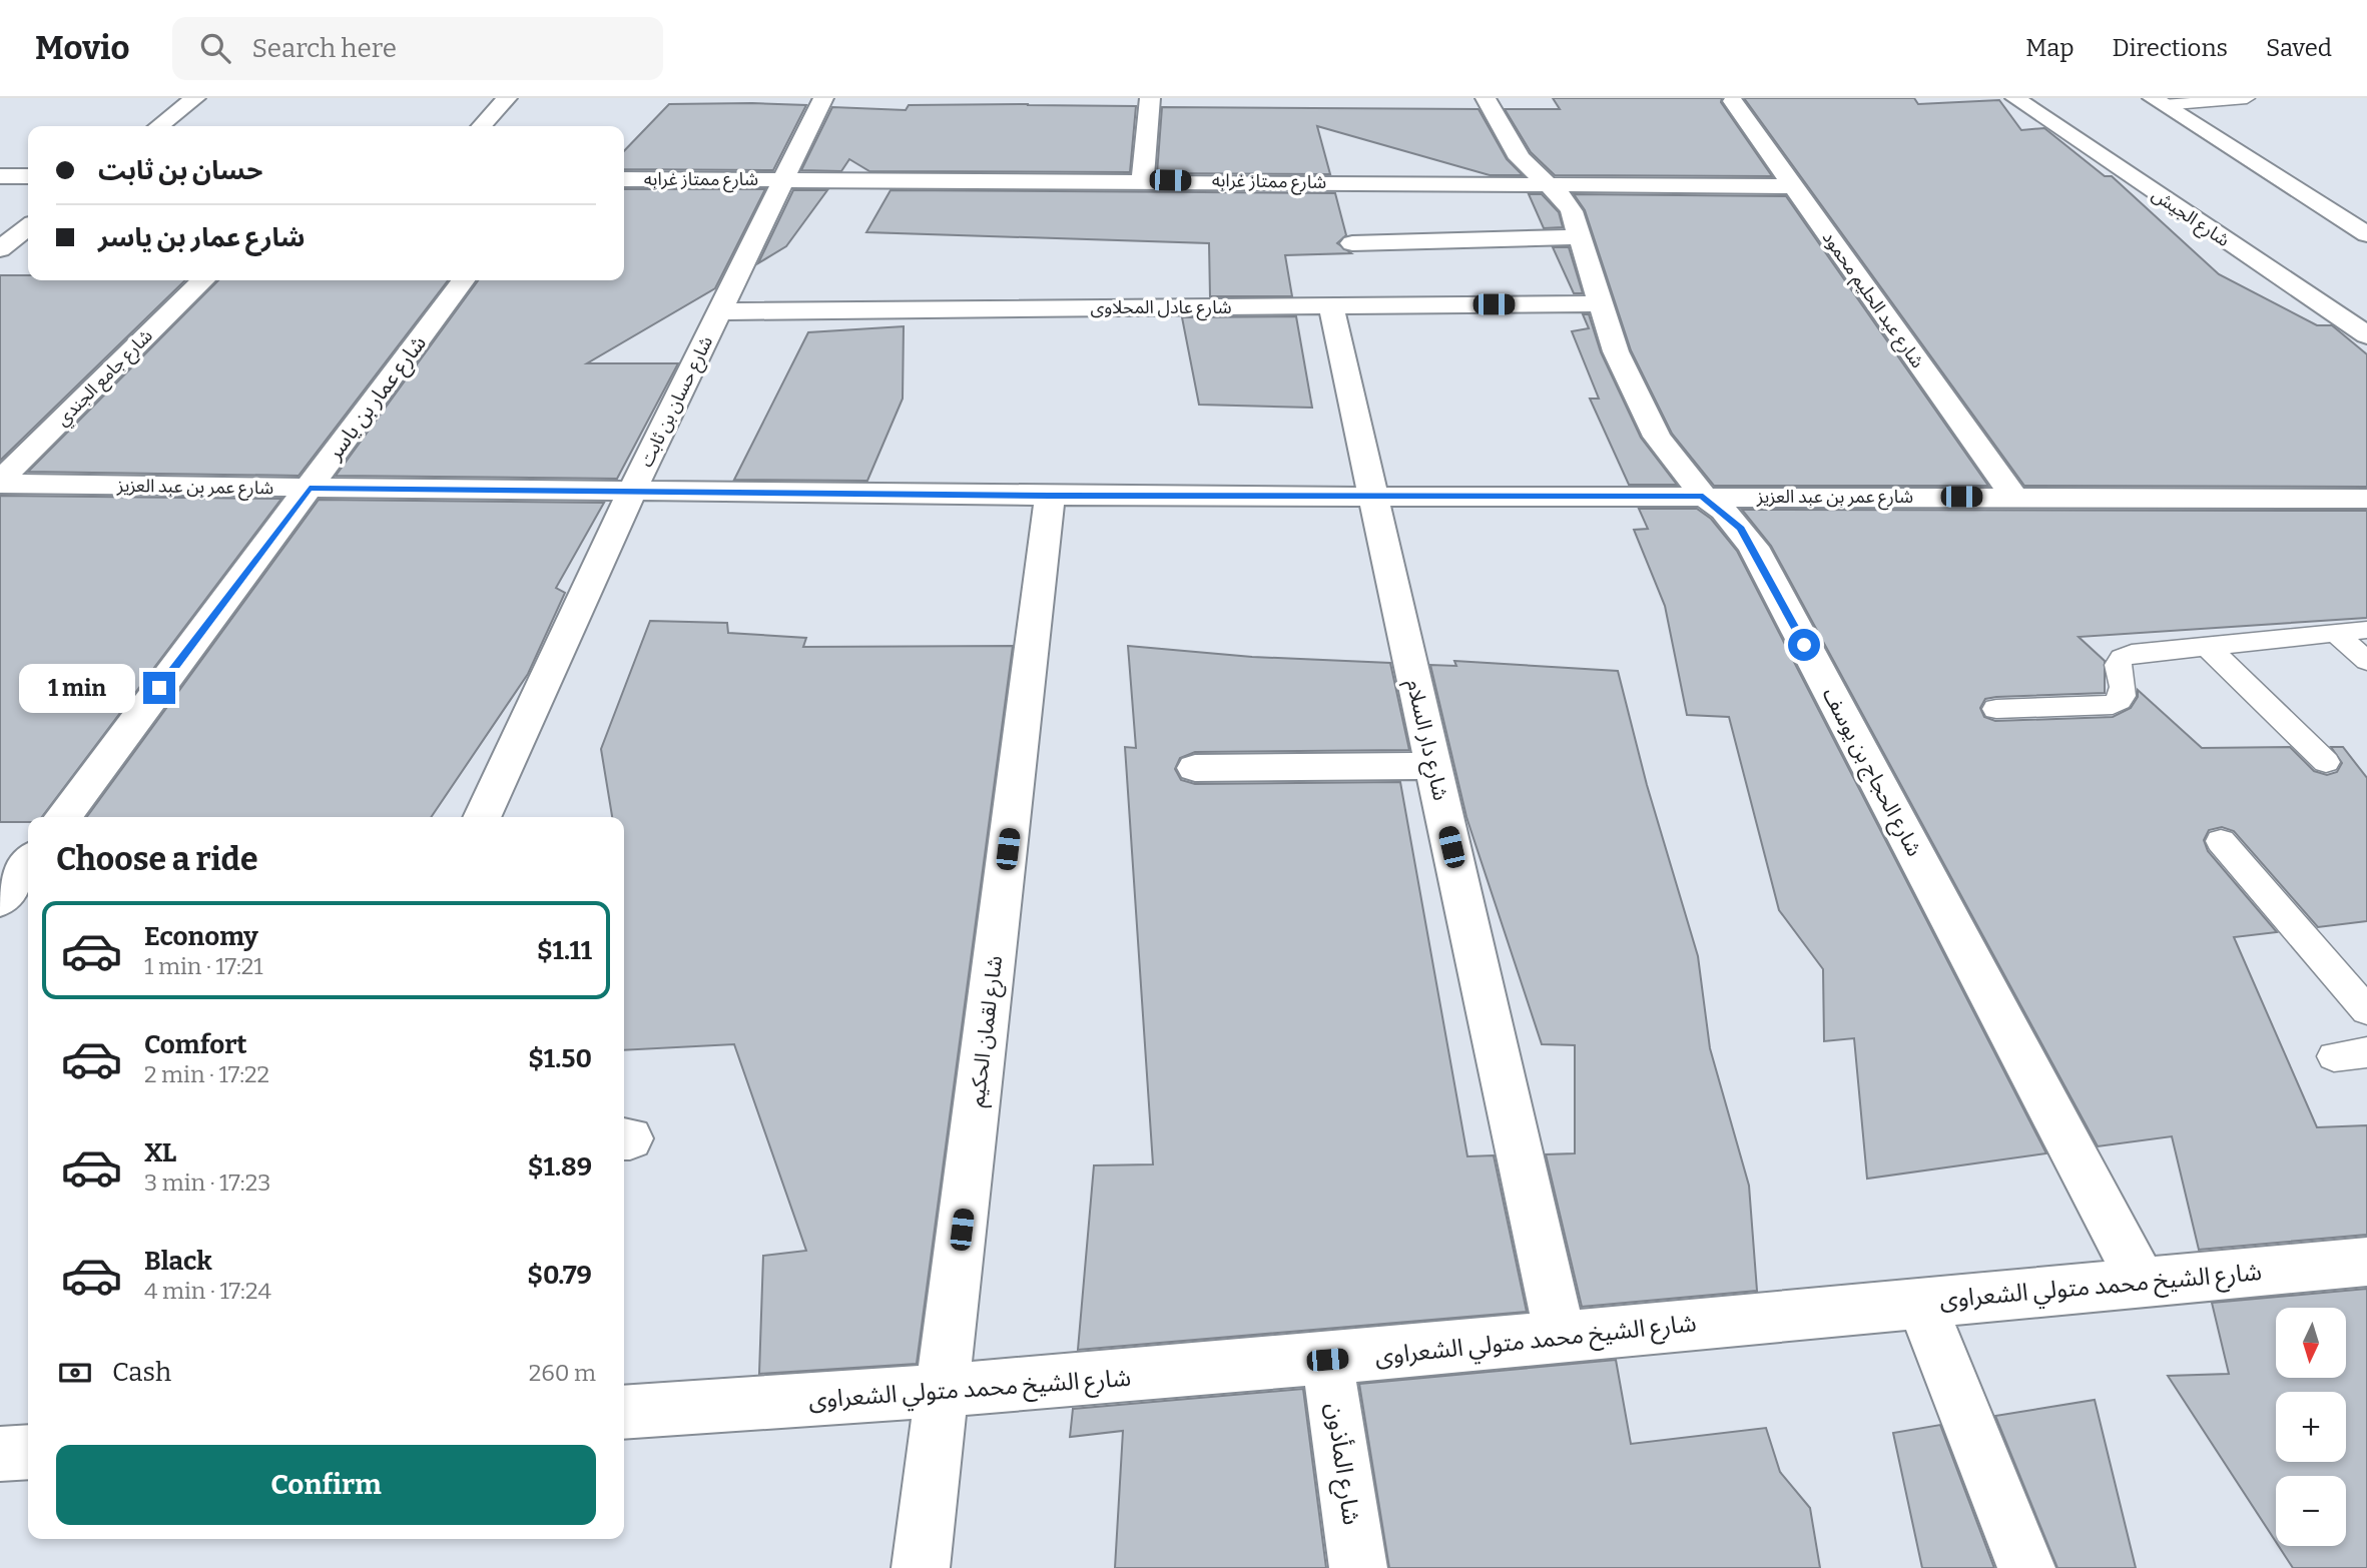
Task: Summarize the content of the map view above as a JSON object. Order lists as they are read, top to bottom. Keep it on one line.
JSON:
{"streets":{"street":["شارع ممتاز غرابه","شارع الجيش","شارع عبد الحليم محمود","شارع عادل المحلاوى","شارع جامع الجندي","شارع عمار بن ياسر","شارع حسان بن ثابت","شارع عمر بن عبد العزيز","شارع دار السلام","شارع الحجاج بن يوسف","شارع لقمان الحكيم","شارع الشيخ محمد متولي الشعراوى","شارع المأذون"]},"crossings":[["شارع ممتاز غرابه","شارع عبد الحليم محمود"],["شارع ممتاز غرابه","شارع حسان بن ثابت"],["شارع ممتاز غرابه","شارع الحجاج بن يوسف"],["شارع عبد الحليم محمود","شارع عمر بن عبد العزيز"],["شارع عادل المحلاوى","شارع حسان بن ثابت"],["شارع عادل المحلاوى","شارع دار السلام"],["شارع عادل المحلاوى","شارع الحجاج بن يوسف"],["شارع جامع الجندي","شارع عمر بن عبد العزيز"],["شارع عمار بن ياسر","شارع عمر بن عبد العزيز"],["شارع حسان بن ثابت","شارع عمر بن عبد العزيز"],["شارع عمر بن عبد العزيز","شارع دار السلام"],["شارع عمر بن عبد العزيز","شارع الحجاج بن يوسف"],["شارع عمر بن عبد العزيز","شارع لقمان الحكيم"],["شارع دار السلام","شارع الشيخ محمد متولي الشعراوى"],["شارع الحجاج بن يوسف","شارع الشيخ محمد متولي الشعراوى"],["شارع لقمان الحكيم","شارع الشيخ محمد متولي الشعراوى"],["شارع الشيخ محمد متولي الشعراوى","شارع المأذون"]],"north":"bottom","page":{"header":"Movio","search":"Search here","nav":["Map","Directions","Saved"],"banner":["حسان بن ثابت","شارع عمار بن ياسر"],"bubble":"1 min","heading":"Choose a ride","list":[{"name":"Economy","note":"1 min · 17:21","value":"$1.11"},{"name":"Comfort","note":"2 min · 17:22","value":"$1.50"},{"name":"XL","note":"3 min · 17:23","value":"$1.89"},{"name":"Black","note":"4 min · 17:24","value":"$0.79"}],"map_buttons":["+","−"],"pay":["Cash","260 m"],"buttons":"Confirm"}}
